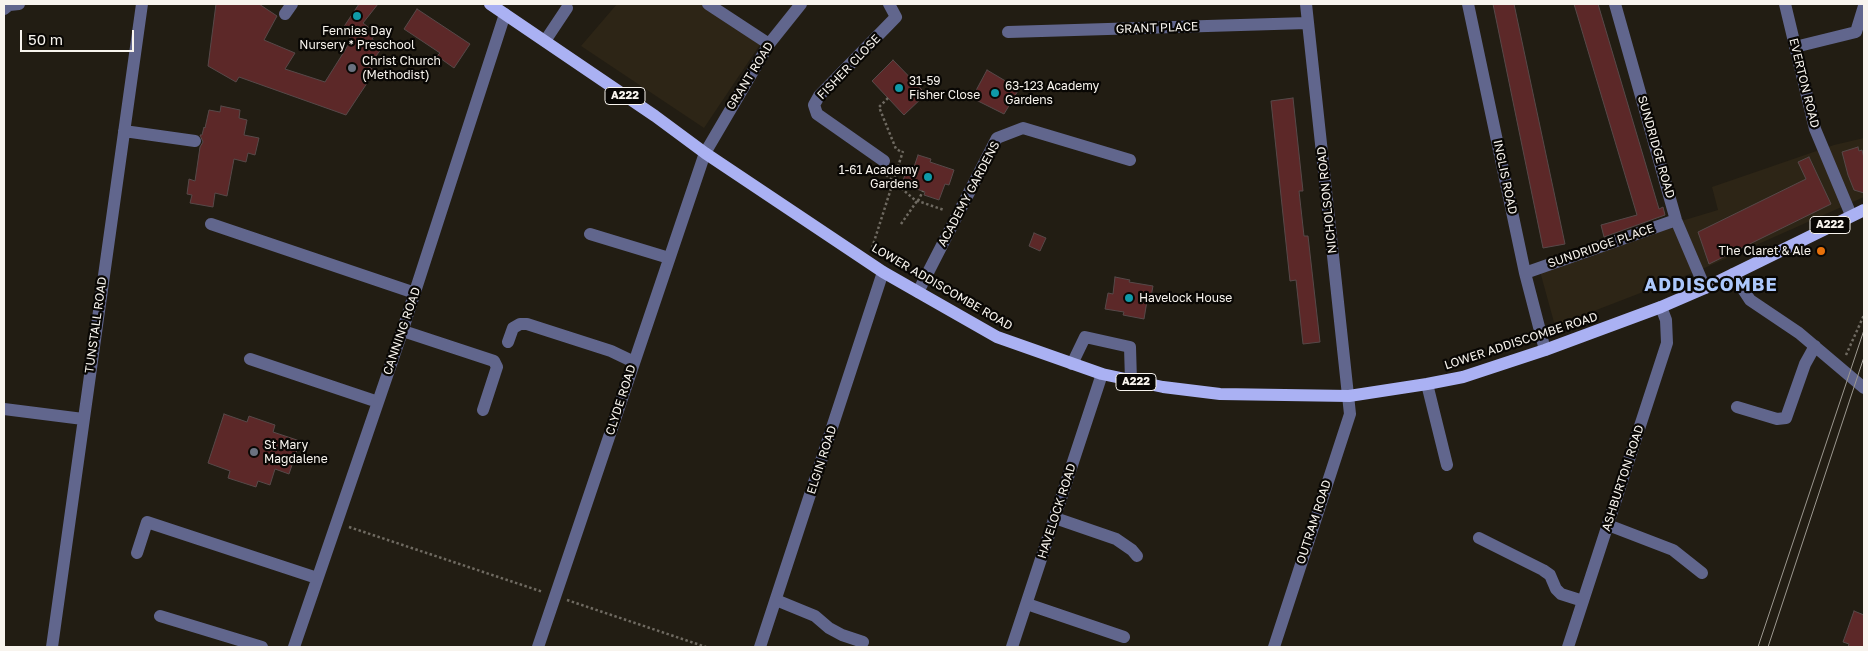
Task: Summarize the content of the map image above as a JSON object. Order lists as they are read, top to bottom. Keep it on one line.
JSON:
{"streets":{"main road":["A222","LOWER ADDISCOMBE ROAD"],"street":["GRANT PLACE","FISHER CLOSE","GRANT ROAD","EVERTON ROAD","SUNDRIDGE ROAD","INGLIS ROAD","ACADEMY GARDENS","NICHOLSON ROAD","SUNDRIDGE PLACE","TUNSTALL ROAD","CANNING ROAD","CLYDE ROAD","ELGIN ROAD","ASHBURTON ROAD","HAVELOCK ROAD","OUTRAM ROAD"]},"crossings":[["GRANT PLACE","NICHOLSON ROAD"],["GRANT ROAD","LOWER ADDISCOMBE ROAD"],["GRANT ROAD","CLYDE ROAD"],["EVERTON ROAD","LOWER ADDISCOMBE ROAD"],["SUNDRIDGE ROAD","SUNDRIDGE PLACE"],["SUNDRIDGE ROAD","LOWER ADDISCOMBE ROAD"],["INGLIS ROAD","SUNDRIDGE PLACE"],["INGLIS ROAD","LOWER ADDISCOMBE ROAD"],["ACADEMY GARDENS","LOWER ADDISCOMBE ROAD"],["NICHOLSON ROAD","LOWER ADDISCOMBE ROAD"],["NICHOLSON ROAD","OUTRAM ROAD"],["LOWER ADDISCOMBE ROAD","CANNING ROAD"],["LOWER ADDISCOMBE ROAD","CLYDE ROAD"],["LOWER ADDISCOMBE ROAD","ELGIN ROAD"],["LOWER ADDISCOMBE ROAD","ASHBURTON ROAD"],["LOWER ADDISCOMBE ROAD","HAVELOCK ROAD"],["LOWER ADDISCOMBE ROAD","OUTRAM ROAD"]],"districts":["ADDISCOMBE"],"places":["Fennies Day Nursery * Preschool","Christ Church (Methodist)","31-59 Fisher Close","63-123 Academy Gardens","1-61 Academy Gardens","The Claret & Ale","Havelock House","St Mary Magdalene"],"scale_bar":"50 m"}
